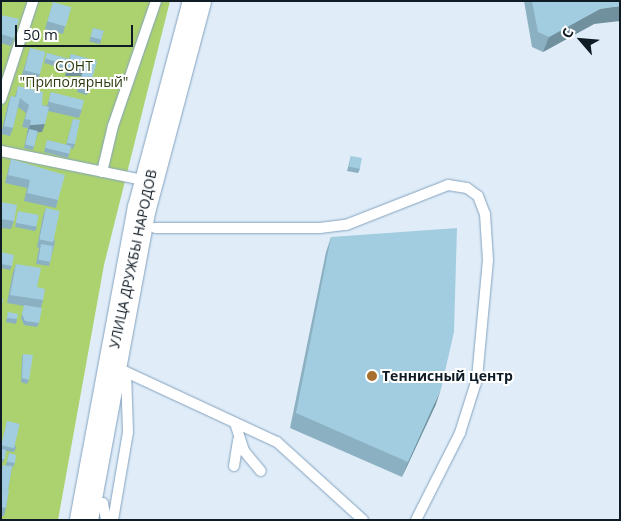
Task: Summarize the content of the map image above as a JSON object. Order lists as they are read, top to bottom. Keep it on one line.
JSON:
{"streets":{"main road":["УЛИЦА ДРУЖБЫ НАРОДОВ"]},"parks":["СОНТ \"Приполярный\""],"places":["Теннисный центр"],"scale_bar":"50 m","north":"top left"}
